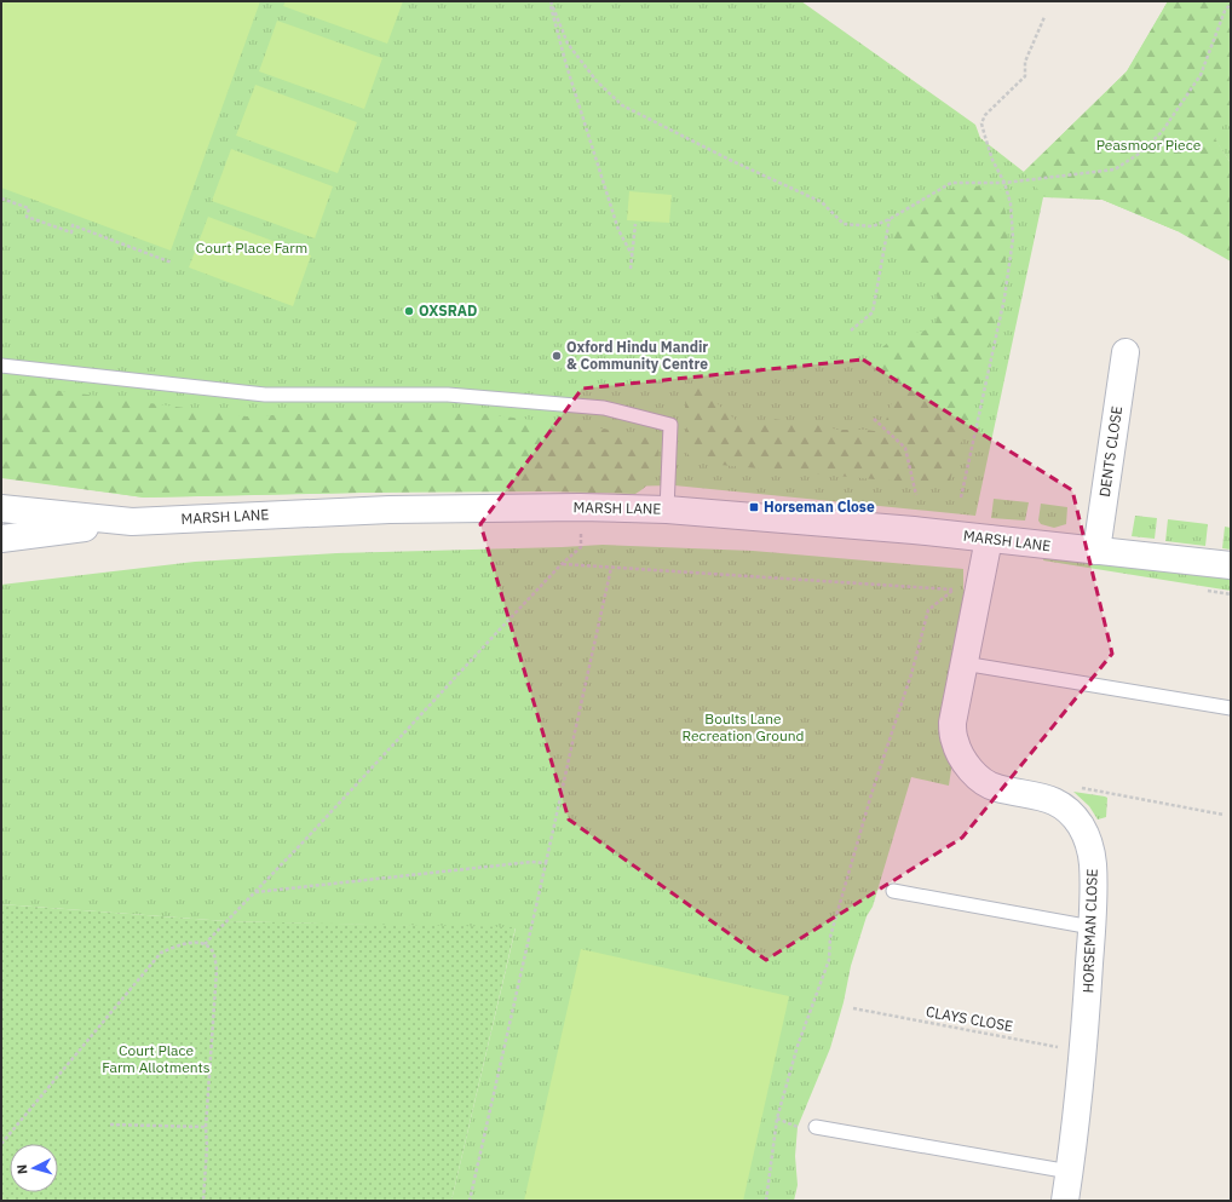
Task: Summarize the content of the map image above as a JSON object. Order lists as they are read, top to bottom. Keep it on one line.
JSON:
{"streets":{"main road":["DENTS CLOSE","MARSH LANE","HORSEMAN CLOSE"],"path":["CLAYS CLOSE"]},"crossings":[["DENTS CLOSE","MARSH LANE"],["MARSH LANE","HORSEMAN CLOSE"],["HORSEMAN CLOSE","CLAYS CLOSE"]],"parks":["Peasmoor Piece","Court Place Farm","Boults Lane Recreation Ground","Court Place Farm Allotments"],"places":{"other":["OXSRAD","Oxford Hindu Mandir & Community Centre"],"transit":["Horseman Close"]},"north":"left"}
